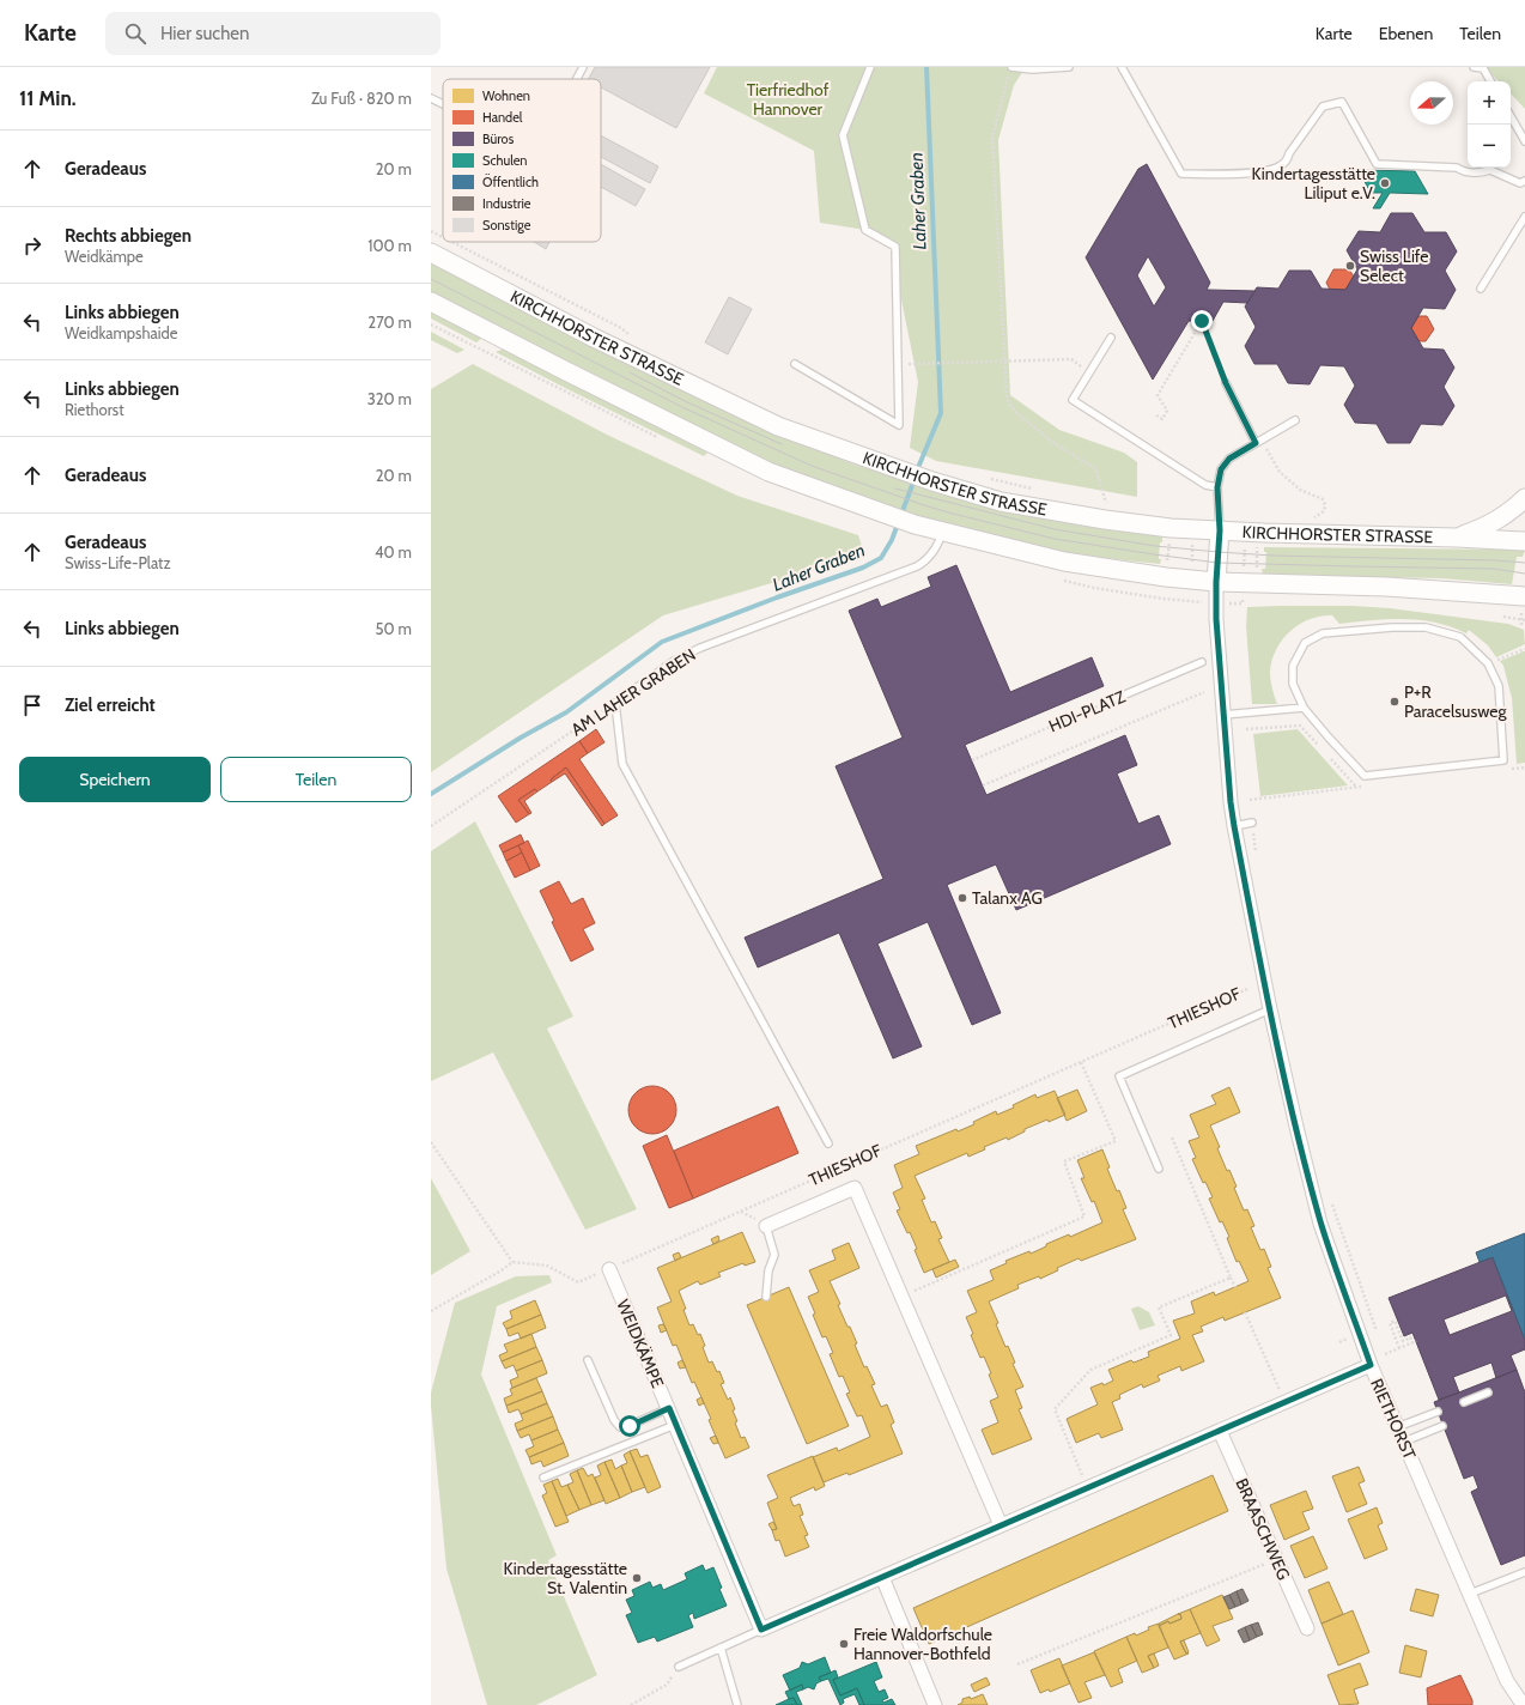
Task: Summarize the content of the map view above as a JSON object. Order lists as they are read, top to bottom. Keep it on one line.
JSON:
{"streets":{"main road":["KIRCHHORSTER STRASSE"],"street":["THIESHOF","WEIDKÄMPE","RIETHORST","BRAASCHWEG"],"lane":["AM LAHER GRABEN","HDI-PLATZ"]},"crossings":[["THIESHOF","WEIDKÄMPE"]],"water":["Laher Graben"],"parks":["Tierfriedhof Hannover"],"places":["Kindertagesstätte Liliput e.V.","Swiss Life Select","P+R Paracelsusweg","Talanx AG","Kindertagesstätte St. Valentin","Freie Waldorfschule Hannover-Bothfeld"],"legend":["Wohnen","Handel","Büros","Schulen","Öffentlich","Industrie","Sonstige"],"north":"left","page":{"header":"Karte","search":"Hier suchen","nav":["Karte","Ebenen","Teilen"],"heading":["11 Min.","Zu Fuß · 820 m"],"map_buttons":["+","−"],"list":[["Geradeaus","20 m"],["Rechts abbiegen","Weidkämpe","100 m"],["Links abbiegen","Weidkampshaide","270 m"],["Links abbiegen","Riethorst","320 m"],["Geradeaus","20 m"],["Geradeaus","Swiss-Life-Platz","40 m"],["Links abbiegen","50 m"],"Ziel erreicht"],"buttons":["Speichern","Teilen"]}}
